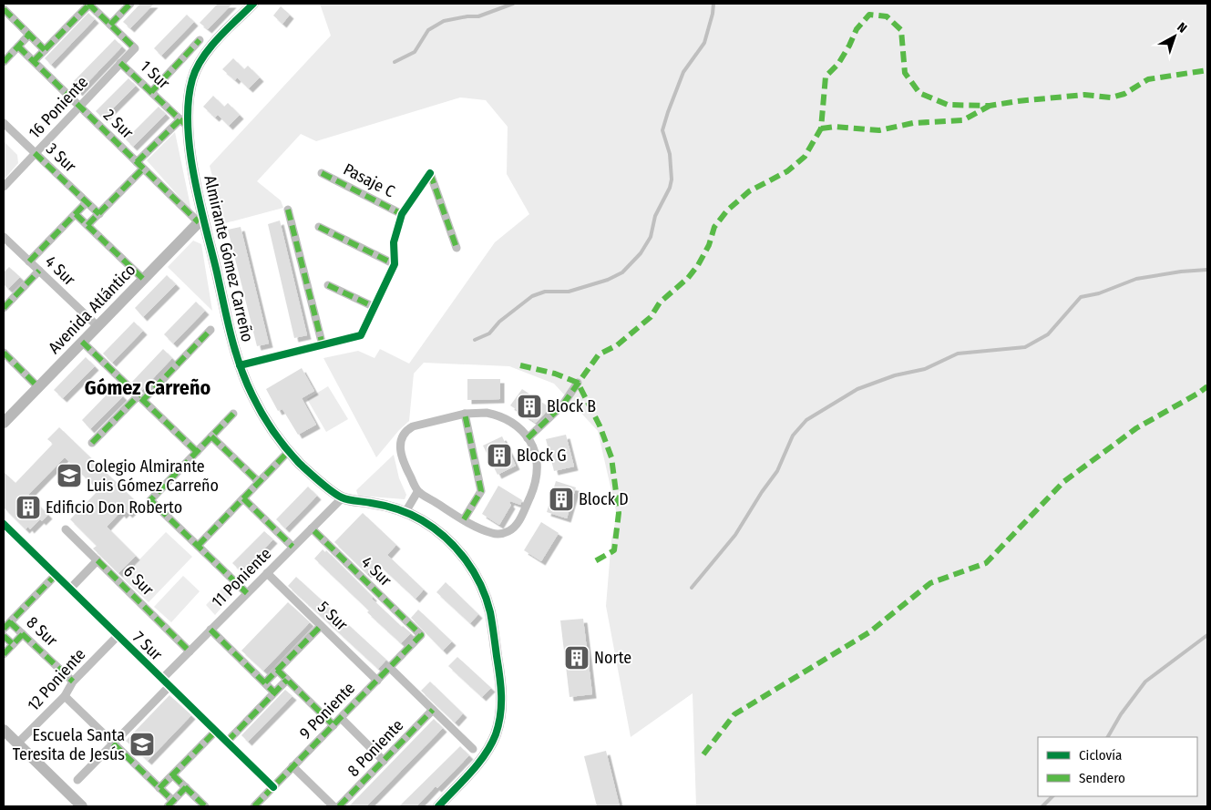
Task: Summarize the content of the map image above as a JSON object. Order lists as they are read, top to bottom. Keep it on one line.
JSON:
{"streets":{"street":["1 Sur","16 Poniente","2 Sur","3 Sur","Pasaje C","Almirante Gómez Carreño","4 Sur","Avenida Atlántico","11 Poniente","6 Sur","5 Sur","8 Sur","7 Sur","12 Poniente","9 Poniente","8 Poniente"]},"crossings":[["1 Sur","16 Poniente"],["1 Sur","Almirante Gómez Carreño"],["16 Poniente","2 Sur"],["16 Poniente","3 Sur"],["2 Sur","Almirante Gómez Carreño"],["2 Sur","Avenida Atlántico"],["Almirante Gómez Carreño","Avenida Atlántico"],["Almirante Gómez Carreño","11 Poniente"],["4 Sur","Avenida Atlántico"],["4 Sur","11 Poniente"],["4 Sur","9 Poniente"],["11 Poniente","6 Sur"],["11 Poniente","5 Sur"],["11 Poniente","7 Sur"],["5 Sur","9 Poniente"],["8 Sur","12 Poniente"],["7 Sur","12 Poniente"],["7 Sur","9 Poniente"]],"districts":["Gómez Carreño"],"places":{"building":["Block B","Block G","Block D","Edificio Don Roberto","Norte"],"school or university":["Colegio Almirante Luis Gómez Carreño","Escuela Santa Teresita de Jesús"]},"legend":["Ciclovía","Sendero"],"north":"top right"}
